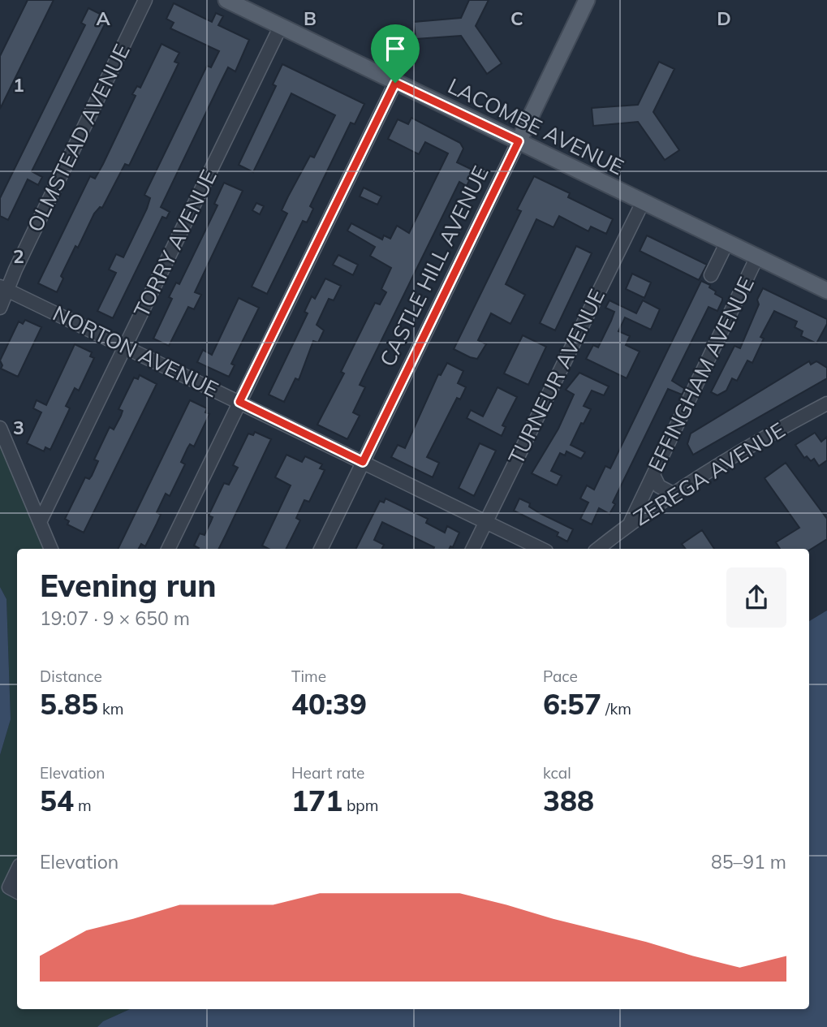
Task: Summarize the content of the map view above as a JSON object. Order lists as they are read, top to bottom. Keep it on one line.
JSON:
{"streets":{"main road":["LACOMBE AVENUE","CASTLE HILL AVENUE"],"street":["OLMSTEAD AVENUE","TORRY AVENUE","NORTON AVENUE","EFFINGHAM AVENUE","TURNEUR AVENUE","ZEREGA AVENUE"]},"crossings":[["LACOMBE AVENUE","TORRY AVENUE"],["LACOMBE AVENUE","CASTLE HILL AVENUE"],["LACOMBE AVENUE","EFFINGHAM AVENUE"],["LACOMBE AVENUE","TURNEUR AVENUE"],["OLMSTEAD AVENUE","NORTON AVENUE"],["TORRY AVENUE","NORTON AVENUE"],["CASTLE HILL AVENUE","NORTON AVENUE"],["NORTON AVENUE","TURNEUR AVENUE"],["EFFINGHAM AVENUE","ZEREGA AVENUE"]],"page":{"heading":["Evening run","19:07 · 9 × 650 m"],"stats":[["Distance","5.85 km"],["Time","40:39"],["Pace","6:57 /km"],["Elevation","54 m"],["Heart rate","171 bpm"],["kcal","388"]],"chart":["Elevation","85–91 m"]},"grid":{"columns":["A","B","C","D"],"rows":["1","2","3"]}}
